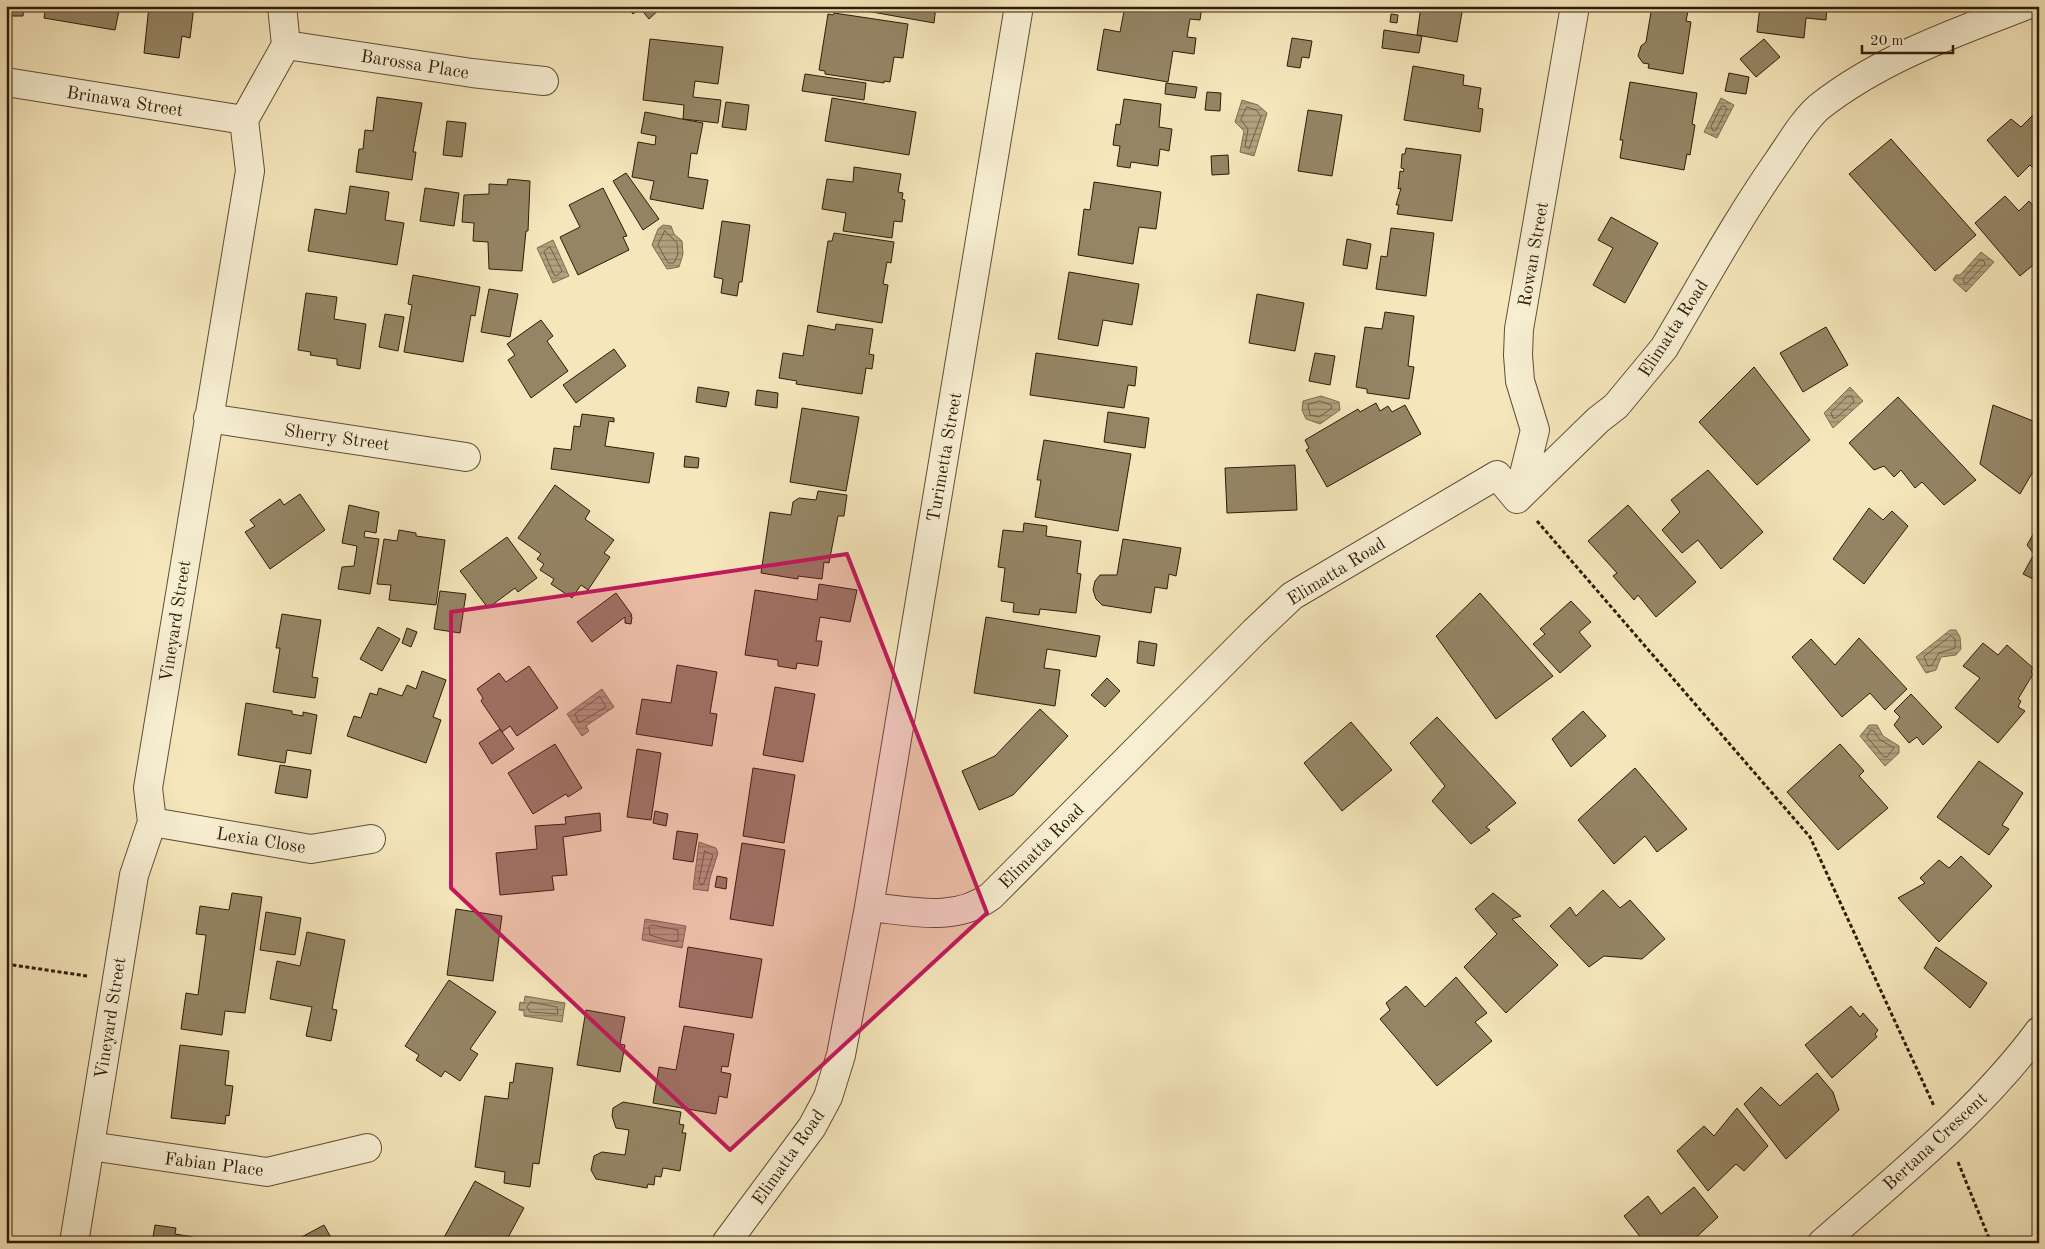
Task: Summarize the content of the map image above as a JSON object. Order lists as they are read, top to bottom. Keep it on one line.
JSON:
{"streets":{"street":["Barossa Place","Brinawa Street","Rowan Street","Elimatta Road","Sherry Street","Turimetta Street","Vineyard Street","Lexia Close","Bertana Crescent","Fabian Place"]},"crossings":[["Brinawa Street","Vineyard Street"],["Rowan Street","Elimatta Road"],["Elimatta Road","Turimetta Street"],["Sherry Street","Vineyard Street"],["Vineyard Street","Lexia Close"],["Vineyard Street","Fabian Place"]],"scale_bar":"20 m"}
